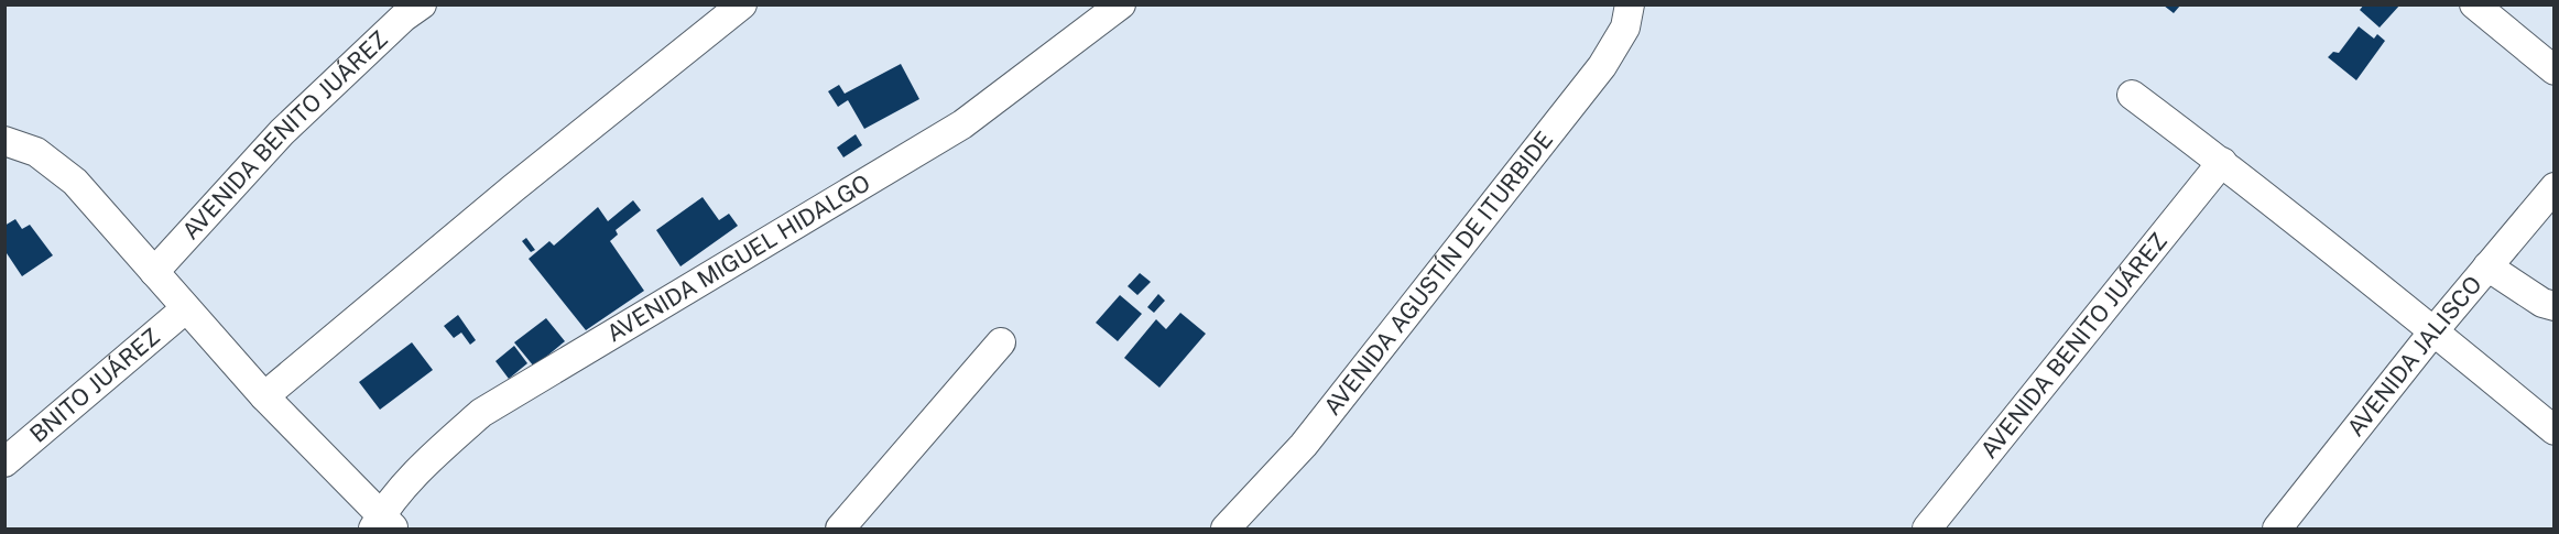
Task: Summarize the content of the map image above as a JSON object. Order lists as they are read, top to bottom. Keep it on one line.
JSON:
{"streets":{"street":["AVENIDA BENITO JUÁREZ","AVENIDA MIGUEL HIDALGO","AVENIDA AGUSTÍN DE ITURBIDE","AVENIDA JALISCO","BNITO JUÁREZ"]}}
